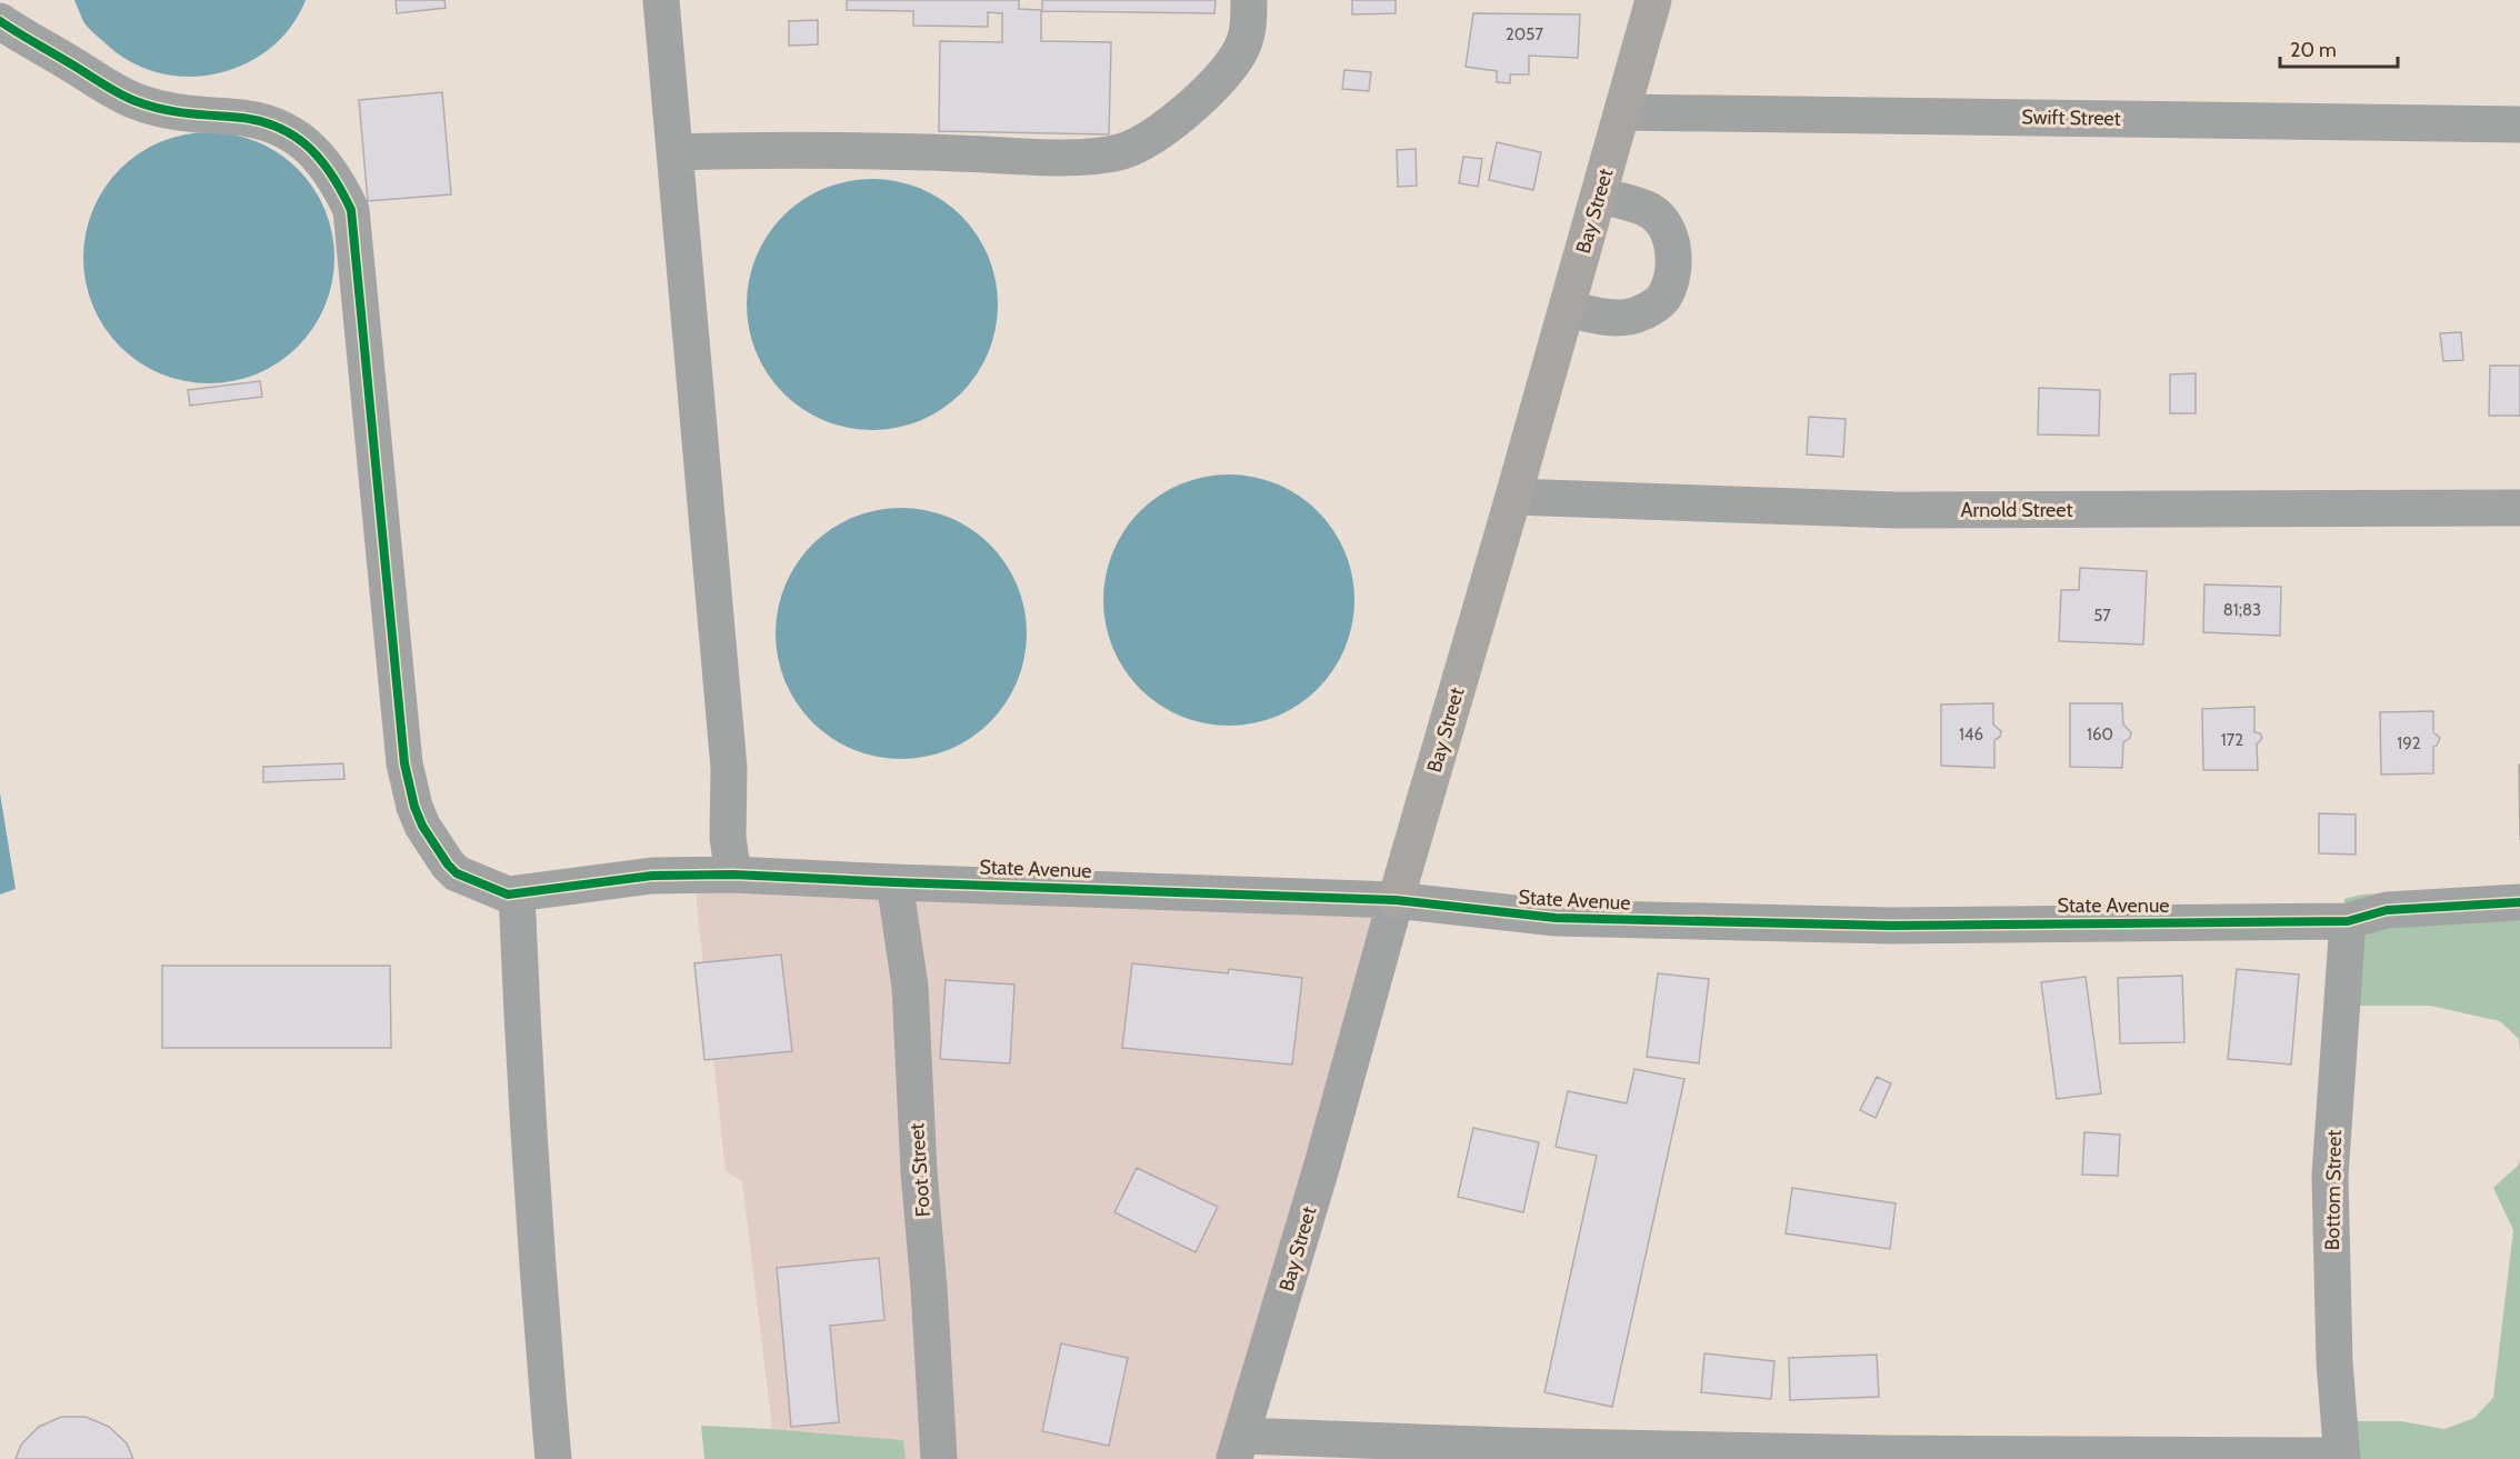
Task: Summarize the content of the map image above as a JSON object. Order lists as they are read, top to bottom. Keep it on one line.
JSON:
{"streets":{"main road":["Bay Street"],"street":["Swift Street","Arnold Street","State Avenue","Foot Street","Bottom Street"]},"crossings":[["Swift Street","Bay Street"],["Bay Street","Arnold Street"],["Bay Street","State Avenue"],["State Avenue","Foot Street"],["State Avenue","Bottom Street"]],"house_numbers":["2057","81;83","57","146","160","172","192"],"scale_bar":"20 m"}
